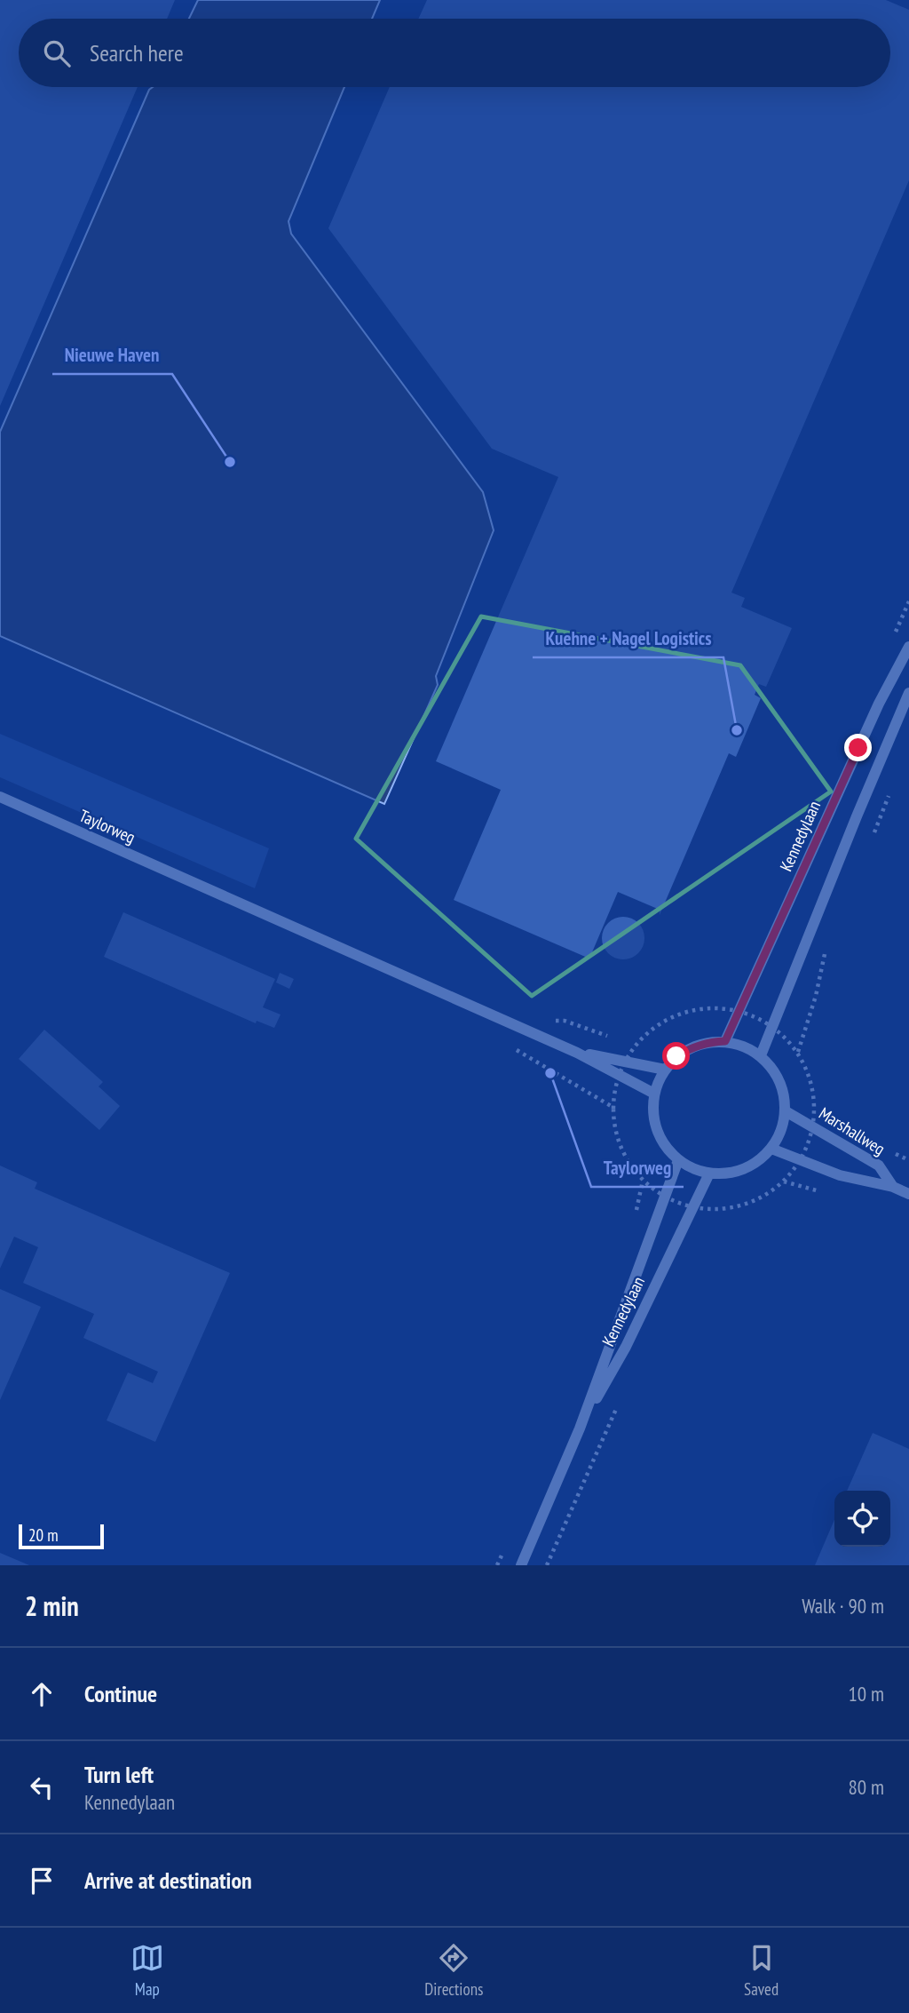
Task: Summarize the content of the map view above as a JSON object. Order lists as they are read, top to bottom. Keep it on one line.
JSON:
{"streets":{"street":["Taylorweg","Kennedylaan","Marshallweg"]},"crossings":[["Kennedylaan","Marshallweg"]],"places":["Nieuwe Haven","Kuehne + Nagel Logistics","Taylorweg"],"scale_bar":"20 m","page":{"search":"Search here","scale":"20 m","heading":["2 min","Walk · 90 m"],"list":[["Continue","10 m"],["Turn left","Kennedylaan","80 m"],"Arrive at destination"],"nav":["Map","Directions","Saved"]}}
